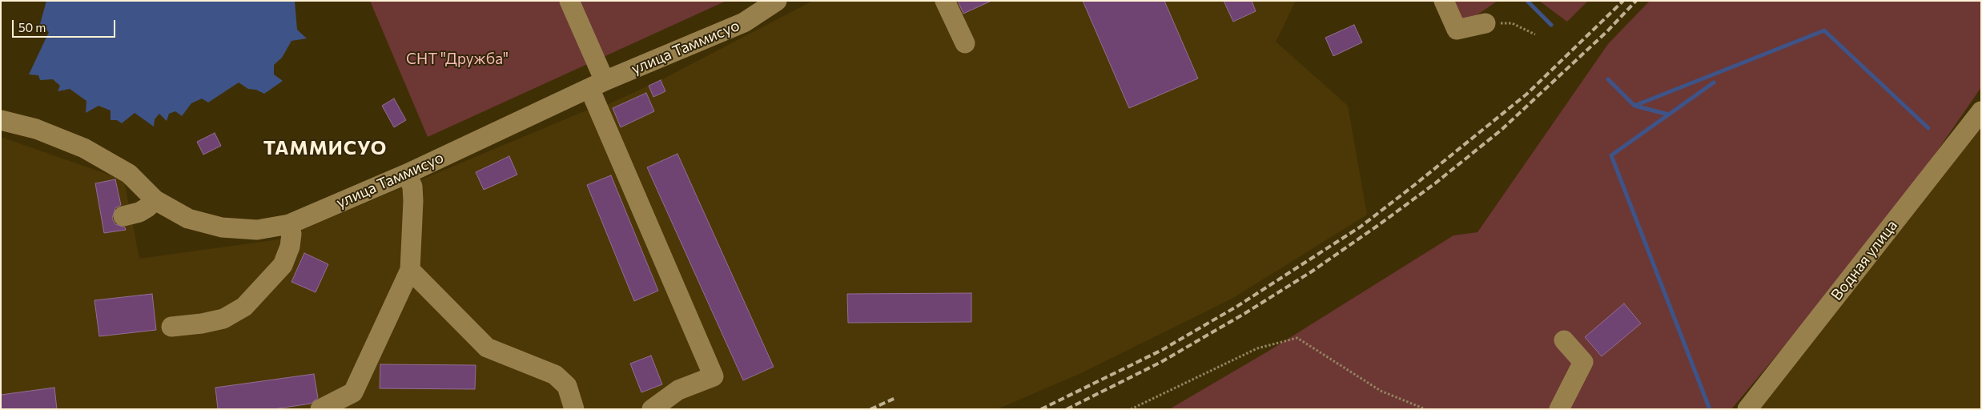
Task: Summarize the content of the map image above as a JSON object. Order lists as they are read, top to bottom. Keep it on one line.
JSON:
{"streets":{"street":["улица Таммисуо","Водная улица"]},"districts":["ТАММИСУО"],"parks":["СНТ \"Дружба\""],"scale_bar":"50 m"}
